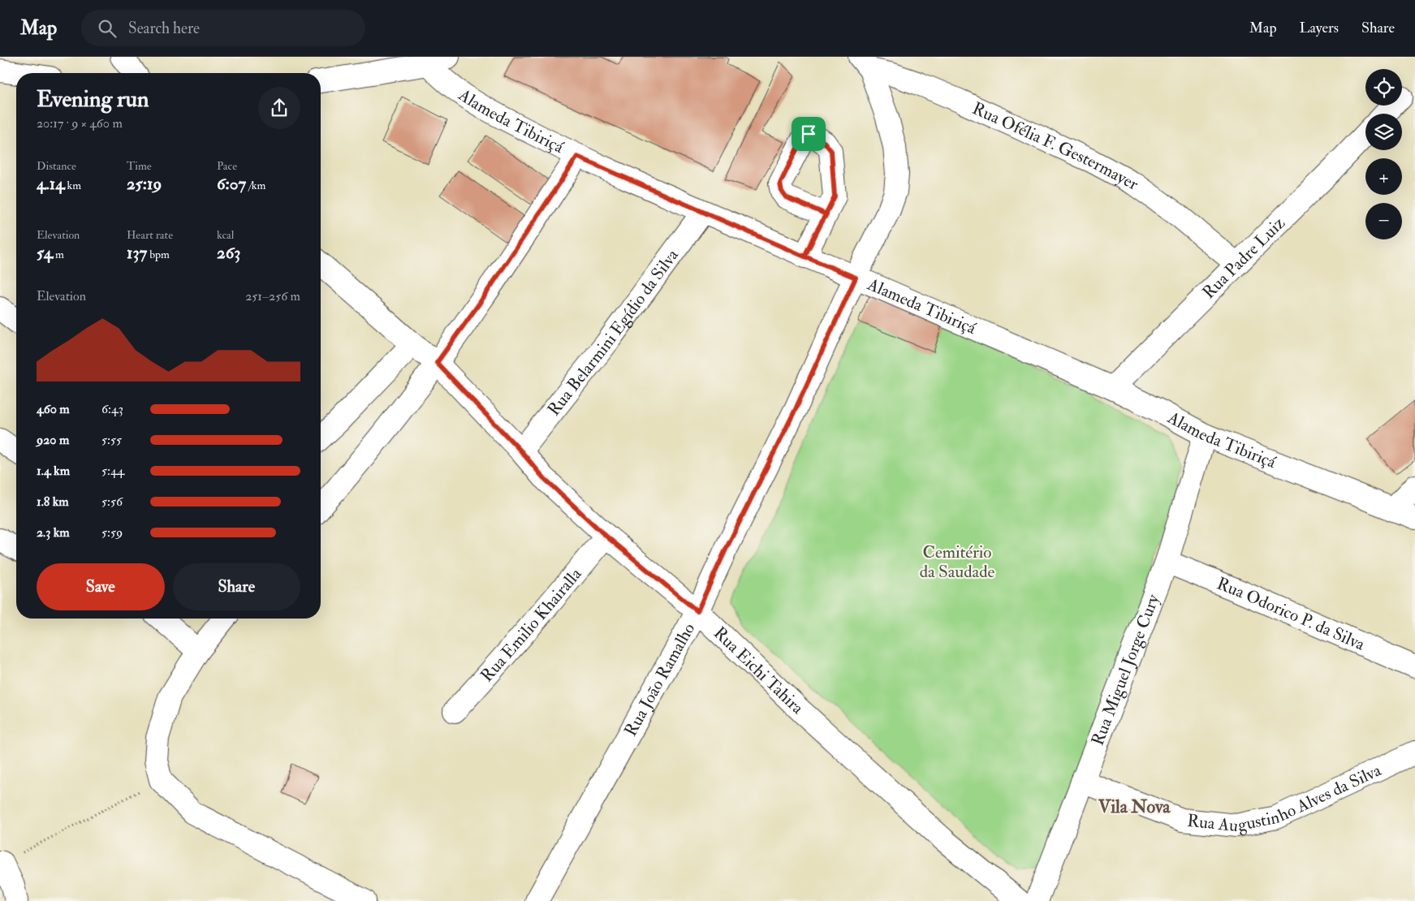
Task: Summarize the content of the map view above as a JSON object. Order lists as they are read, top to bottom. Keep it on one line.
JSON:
{"streets":{"street":["Alameda Tibiriçá","Rua Ofélia F. Gestermayer","Rua Padre Luiz","Rua Belarmini Egídio da Silva","Rua Odorico P. da Silva","Rua Emilio Khairalla","Rua Miguel Jorge Cury","Rua Eichi Tahira","Rua João Ramalho","Rua Augustinho Alves da Silva"]},"crossings":[["Alameda Tibiriçá","Rua Padre Luiz"],["Alameda Tibiriçá","Rua Belarmini Egídio da Silva"],["Alameda Tibiriçá","Rua Miguel Jorge Cury"],["Alameda Tibiriçá","Rua João Ramalho"],["Rua Ofélia F. Gestermayer","Rua Padre Luiz"],["Rua Ofélia F. Gestermayer","Rua João Ramalho"],["Rua Belarmini Egídio da Silva","Rua Eichi Tahira"],["Rua Odorico P. da Silva","Rua Miguel Jorge Cury"],["Rua Emilio Khairalla","Rua Eichi Tahira"],["Rua Miguel Jorge Cury","Rua Augustinho Alves da Silva"],["Rua Eichi Tahira","Rua João Ramalho"]],"districts":["Vila Nova"],"parks":["Cemitério da Saudade"],"page":{"header":"Map","search":"Search here","nav":["Map","Layers","Share"],"map_buttons":["+","−"],"heading":["Evening run","20:17 · 9 × 460 m"],"stats":[["Distance","4.14 km"],["Time","25:19"],["Pace","6:07 /km"],["Elevation","54 m"],["Heart rate","137 bpm"],["kcal","263"]],"chart":["Elevation","251–256 m"],"list":[{"name":"460 m","note":"6:43"},{"name":"920 m","note":"5:55"},{"name":"1.4 km","note":"5:44"},{"name":"1.8 km","note":"5:56"},{"name":"2.3 km","note":"5:59"}],"buttons":["Save","Share"]}}
